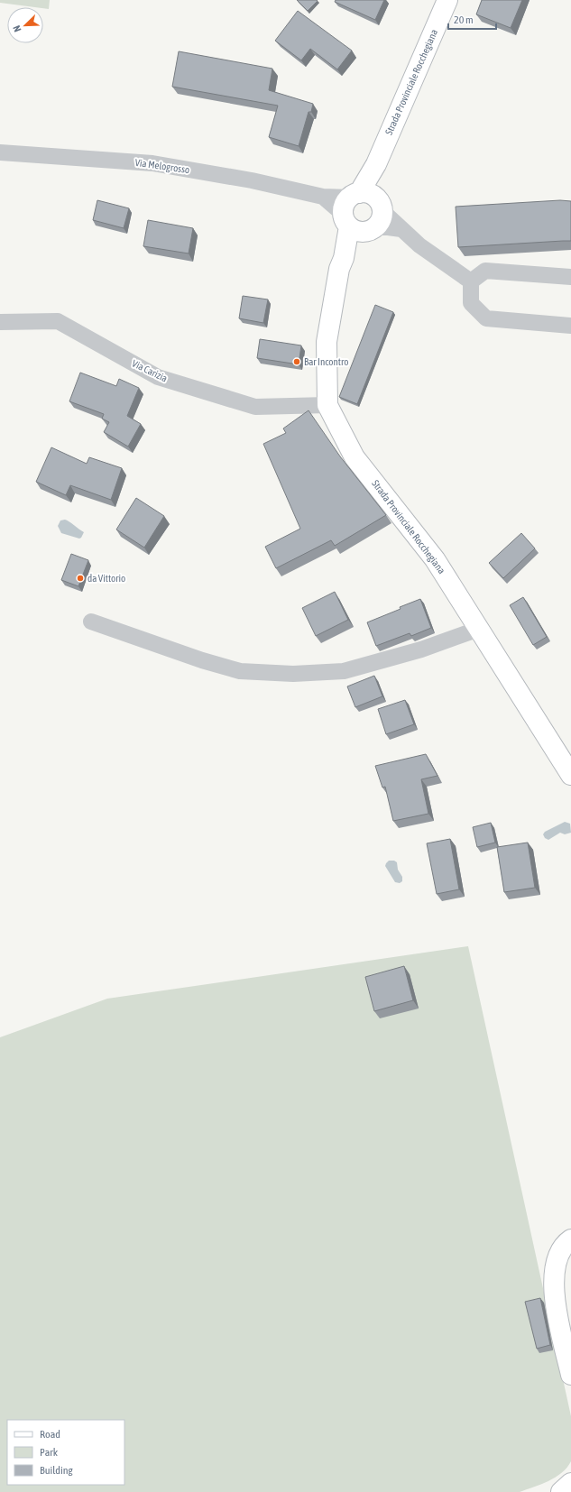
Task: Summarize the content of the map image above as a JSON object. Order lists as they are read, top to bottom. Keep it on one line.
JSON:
{"streets":{"main road":["Strada Provinciale Rocchegiana"],"street":["Via Melogrosso","Via Carizia"]},"crossings":[["Strada Provinciale Rocchegiana","Via Melogrosso"],["Strada Provinciale Rocchegiana","Via Carizia"]],"places":["Bar Incontro","da Vittorio"],"legend":["Road","Park","Building"],"scale_bar":"20 m","north":"bottom left"}
